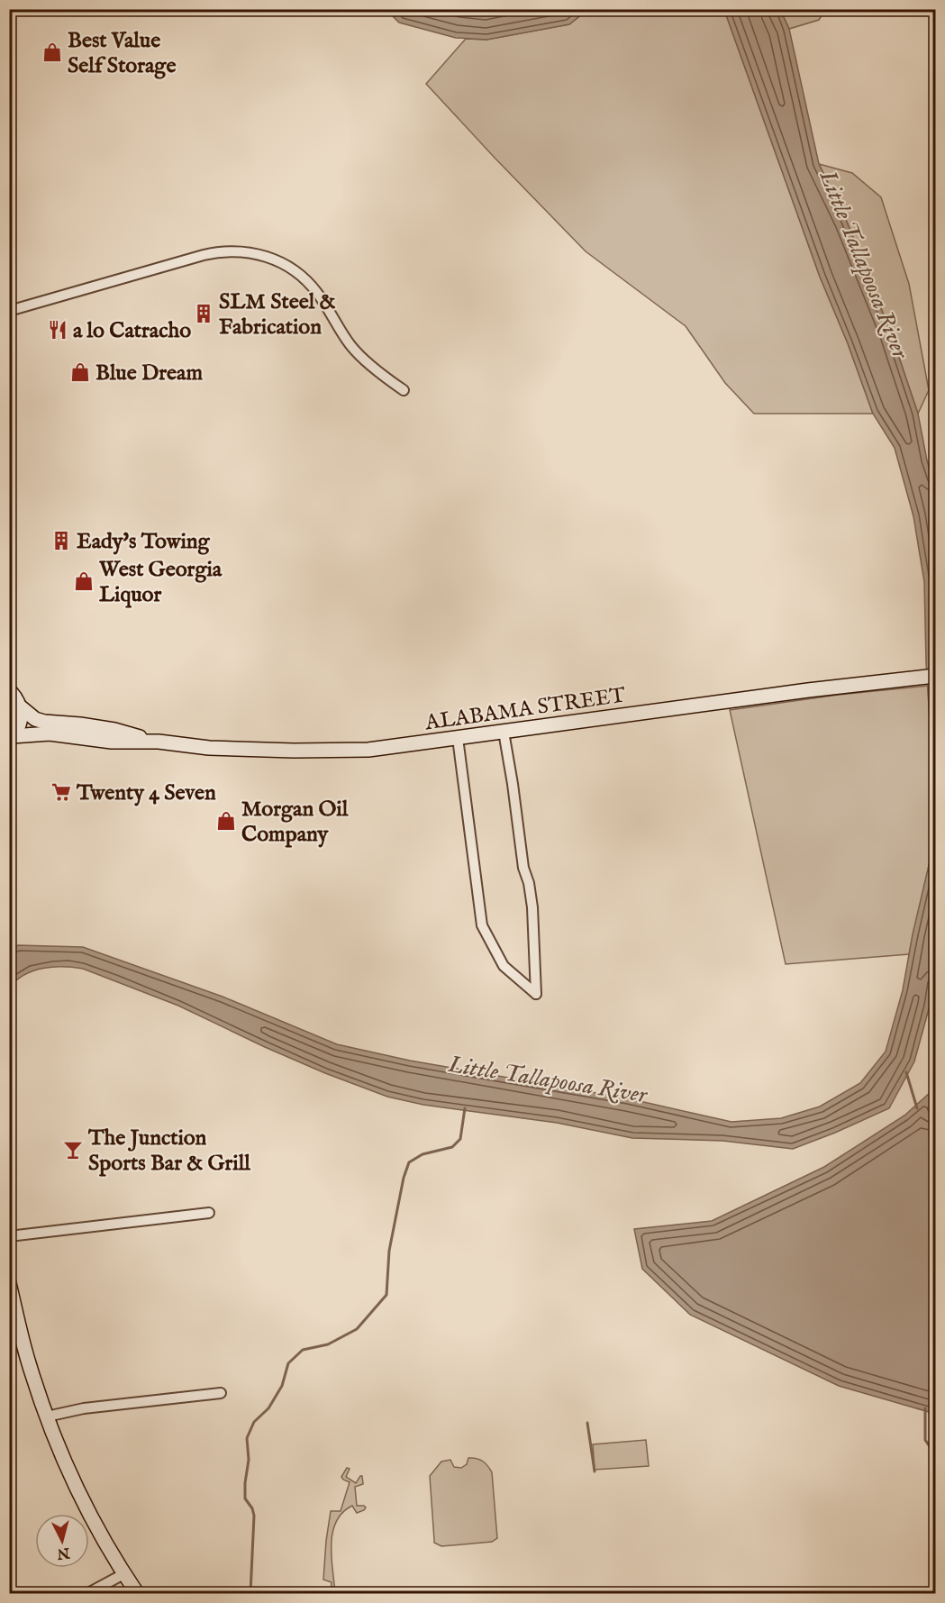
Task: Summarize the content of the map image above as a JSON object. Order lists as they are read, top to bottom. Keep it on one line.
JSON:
{"streets":{"main road":["ALABAMA STREET"]},"water":["Little Tallapoosa River"],"places":{"shop":["Best Value Self Storage","Blue Dream","West Georgia Liquor","Morgan Oil Company"],"building":["SLM Steel & Fabrication","Eady's Towing"],"restaurant":["a lo Catracho"],"supermarket":["Twenty 4 Seven"],"bar":["The Junction Sports Bar & Grill"]},"north":"bottom"}
